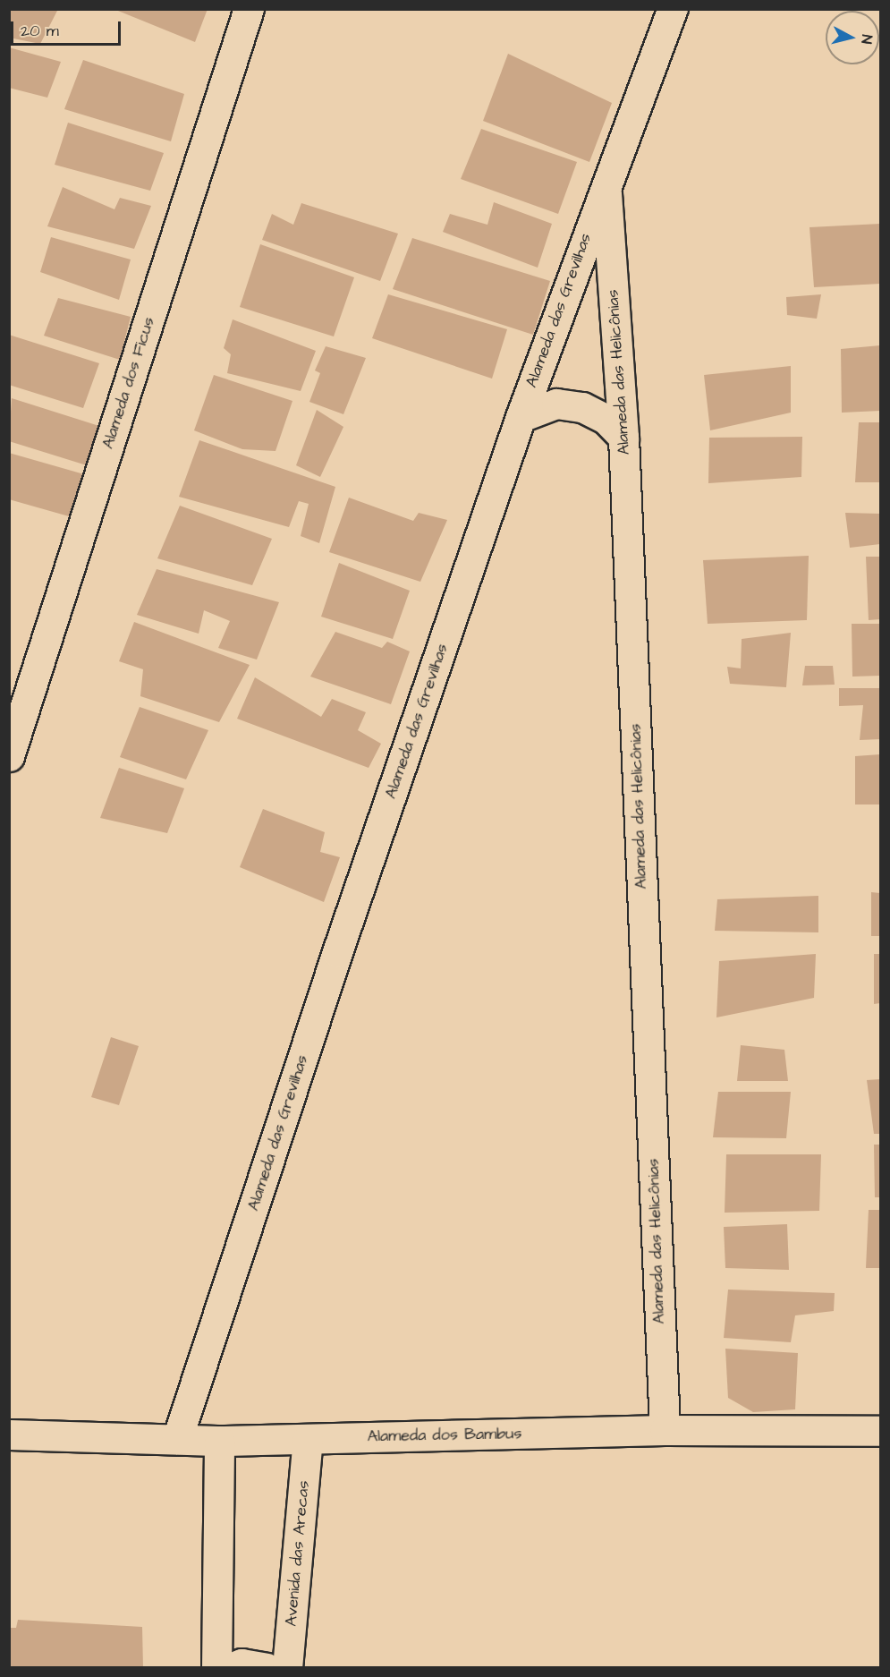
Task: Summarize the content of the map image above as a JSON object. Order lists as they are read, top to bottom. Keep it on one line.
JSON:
{"streets":{"street":["Alameda das Grevilhas","Alameda das Helicônias","Alameda dos Ficus","Alameda dos Bambus","Avenida das Arecas"]},"crossings":[["Alameda das Grevilhas","Alameda das Helicônias"],["Alameda das Grevilhas","Alameda dos Bambus"],["Alameda das Helicônias","Alameda dos Bambus"],["Alameda dos Bambus","Avenida das Arecas"]],"scale_bar":"20 m","north":"right"}
